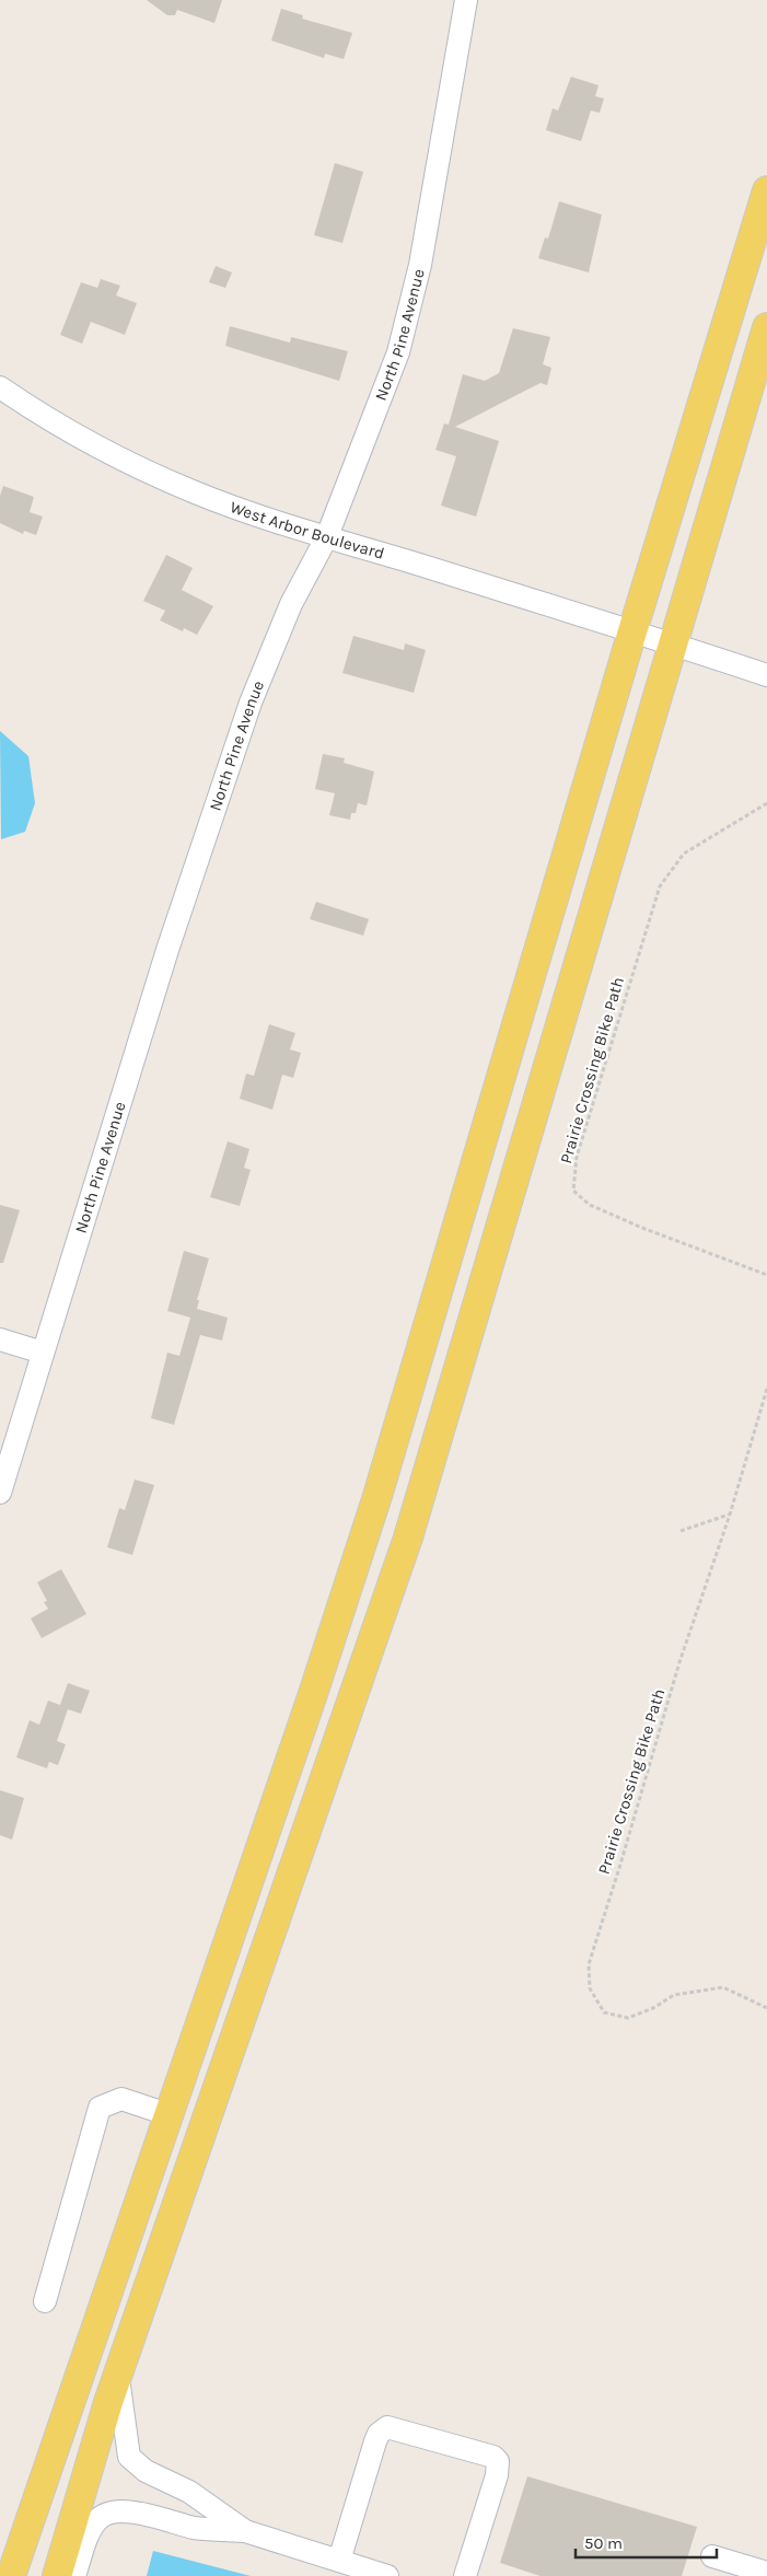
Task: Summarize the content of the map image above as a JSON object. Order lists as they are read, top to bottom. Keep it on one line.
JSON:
{"streets":{"street":["North Pine Avenue","West Arbor Boulevard"],"path":["Prairie Crossing Bike Path"]},"crossings":[["North Pine Avenue","West Arbor Boulevard"]],"scale_bar":"50 m"}
